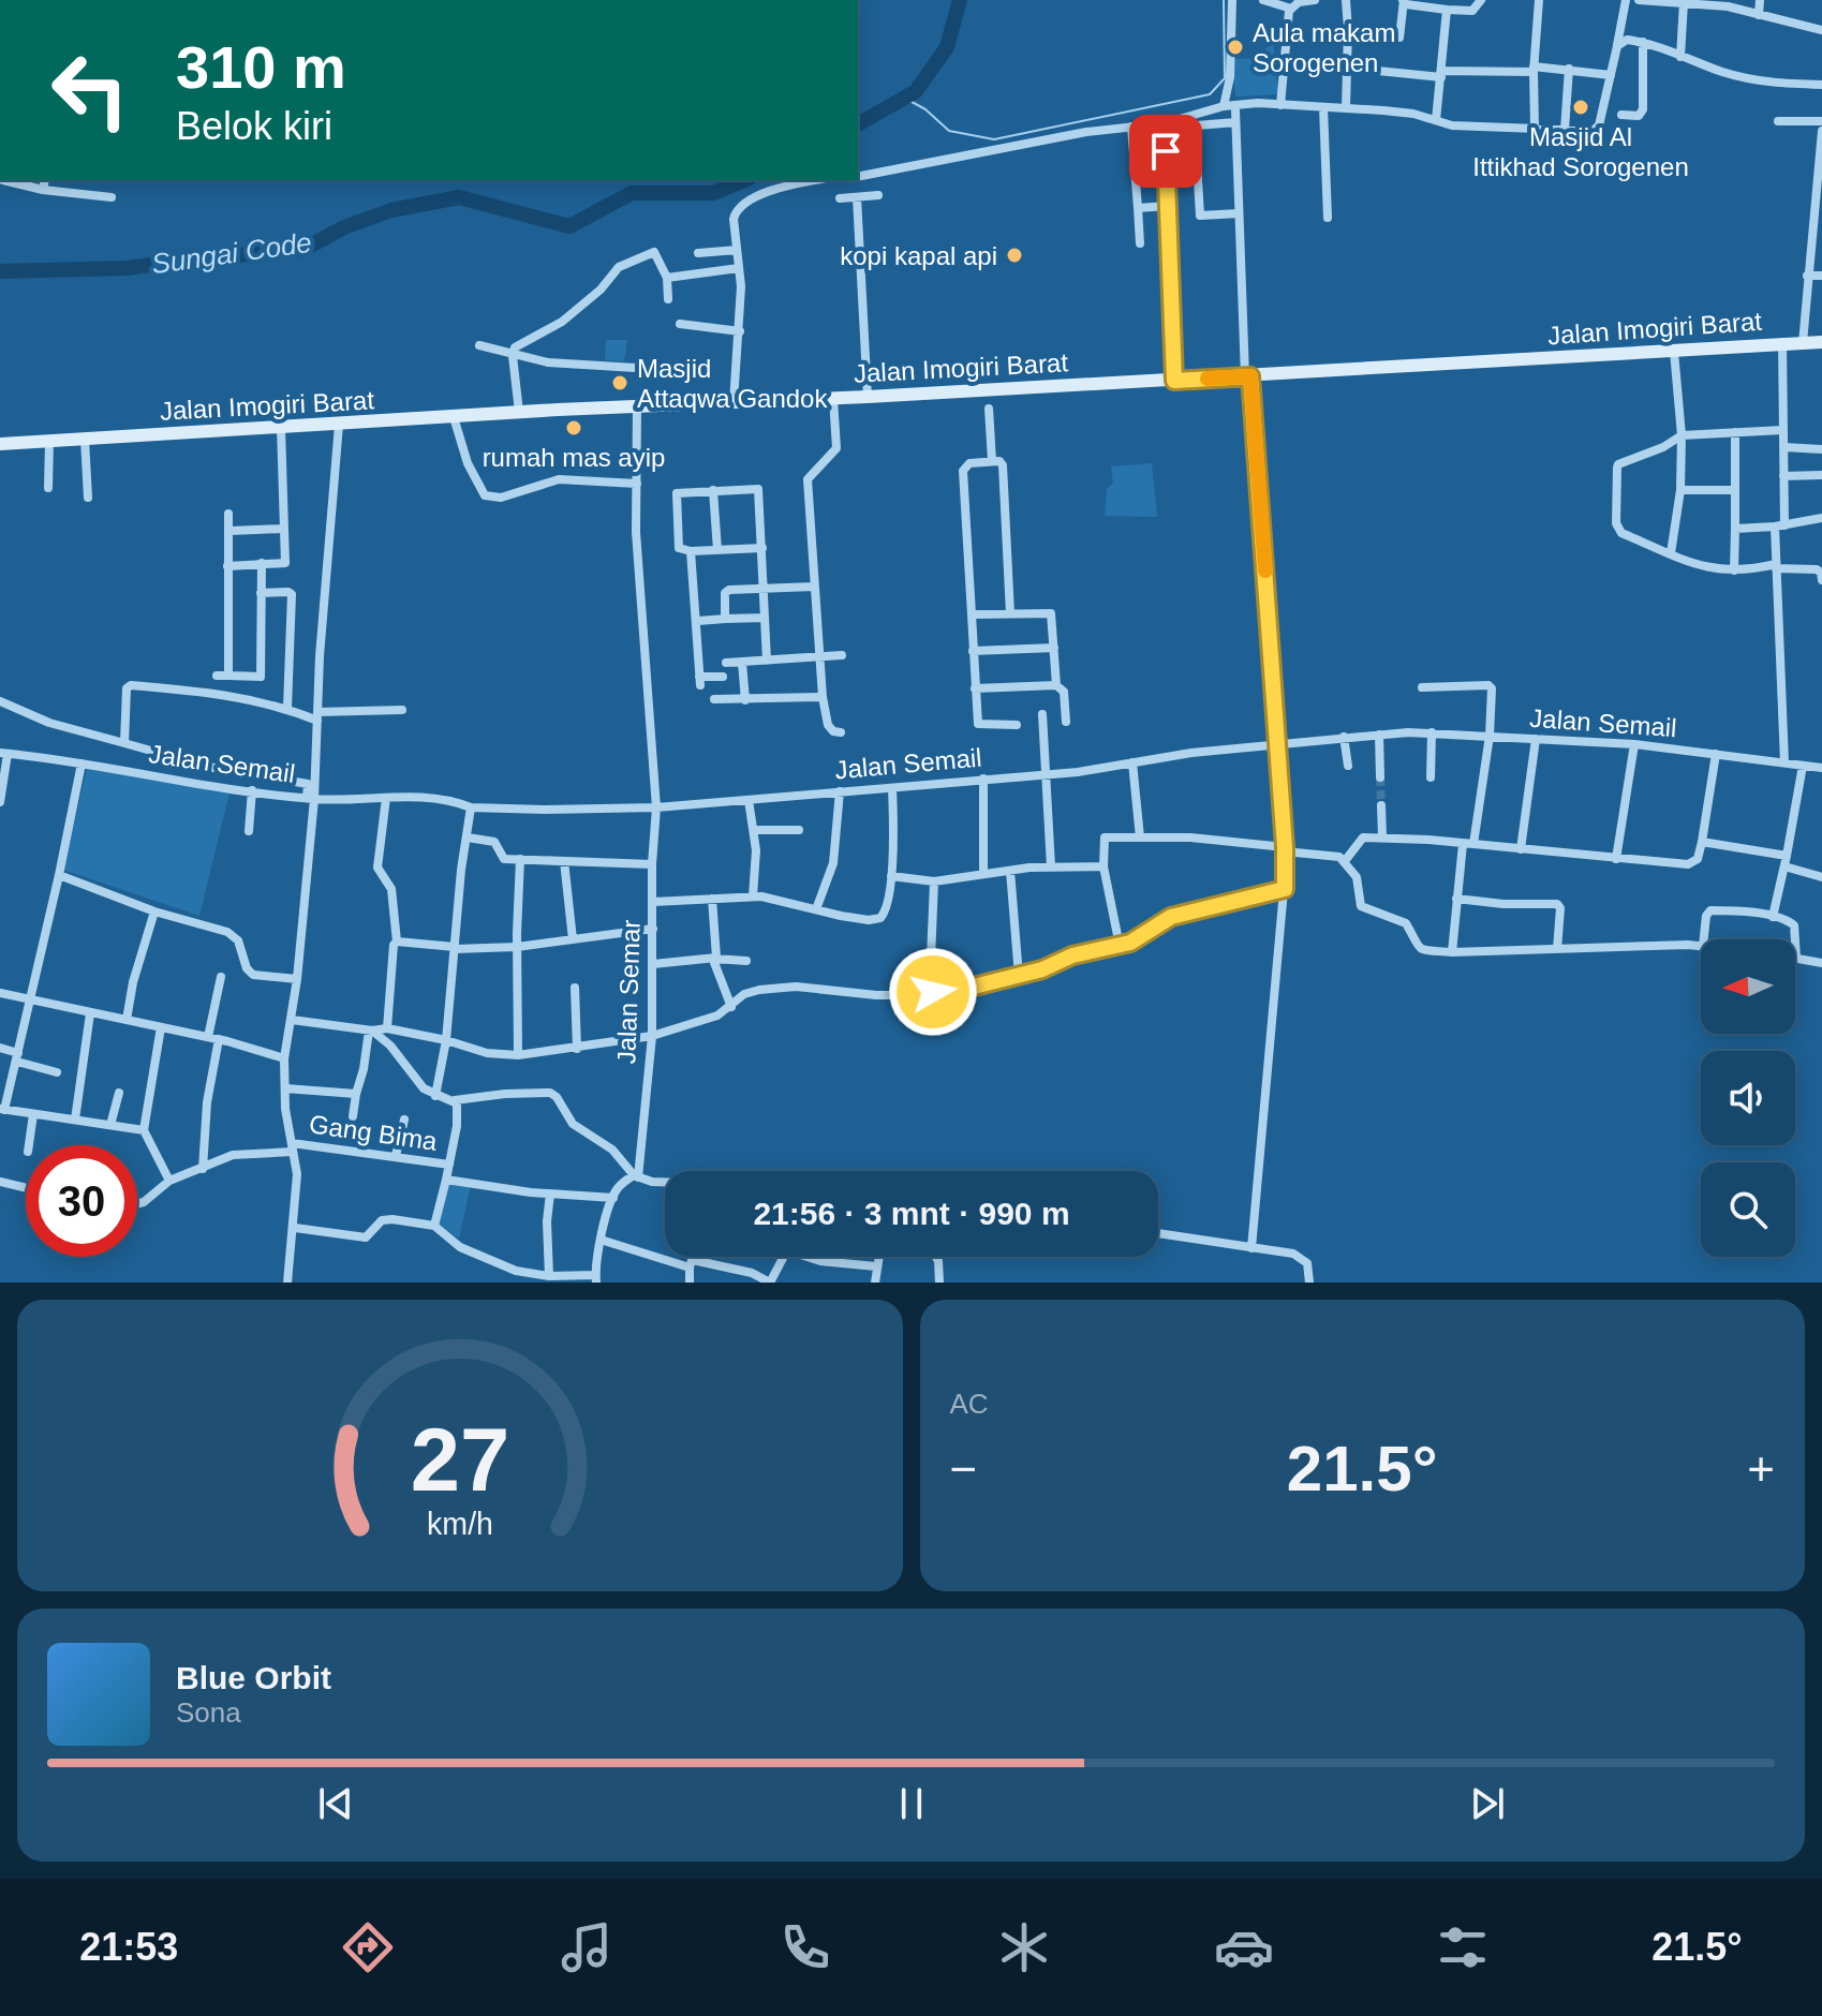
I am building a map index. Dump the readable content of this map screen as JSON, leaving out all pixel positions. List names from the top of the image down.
{
  "streets": {
    "main road": ["Jalan Imogiri Barat"],
    "street": ["Jalan Semail", "Jalan Semar", "Gang Bima"]
  },
  "crossings": [
    ["Jalan Imogiri Barat", "Jalan Semar"],
    ["Jalan Semail", "Jalan Semar"]
  ],
  "water": ["Sungai Code"],
  "places": [
    "Aula makam Sorogenen",
    "Masjid Al Ittikhad Sorogenen",
    "kopi kapal api",
    "Masjid Attaqwa Gandok",
    "rumah mas ayip"
  ],
  "north": "left",
  "page": {
    "turn": ["310 m", "Belok kiri"],
    "limit": "30",
    "trip": "21:56 · 3 mnt · 990 m",
    "tile": "AC",
    "heat": ["−", "21.5°", "+"],
    "song": ["Blue Orbit", "Sona"],
    "tabs": ["21:53", "21.5°"],
    "gauge": ["27", "km/h"]
  }
}
